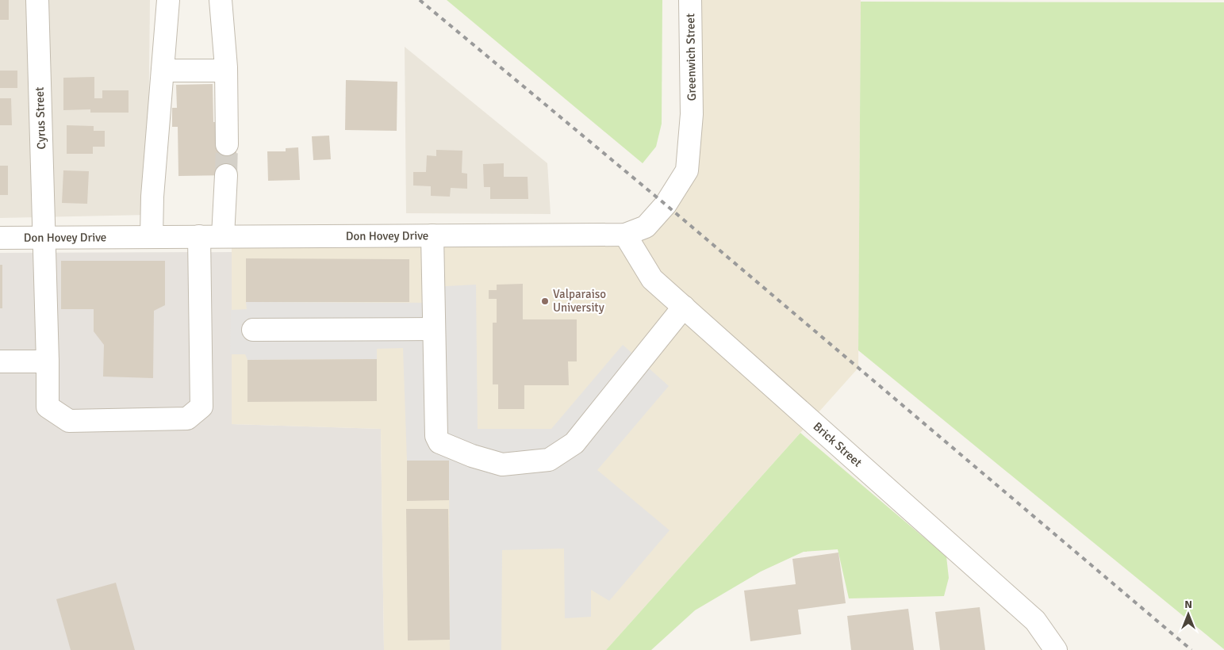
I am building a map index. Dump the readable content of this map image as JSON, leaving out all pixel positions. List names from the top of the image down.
{
  "streets": {
    "street": [
      "Greenwich Street",
      "Cyrus Street",
      "Don Hovey Drive",
      "Brick Street"
    ]
  },
  "crossings": [
    ["Greenwich Street", "Don Hovey Drive"],
    ["Cyrus Street", "Don Hovey Drive"],
    ["Don Hovey Drive", "Brick Street"]
  ],
  "places": ["Valparaiso University"],
  "north": "top"
}
